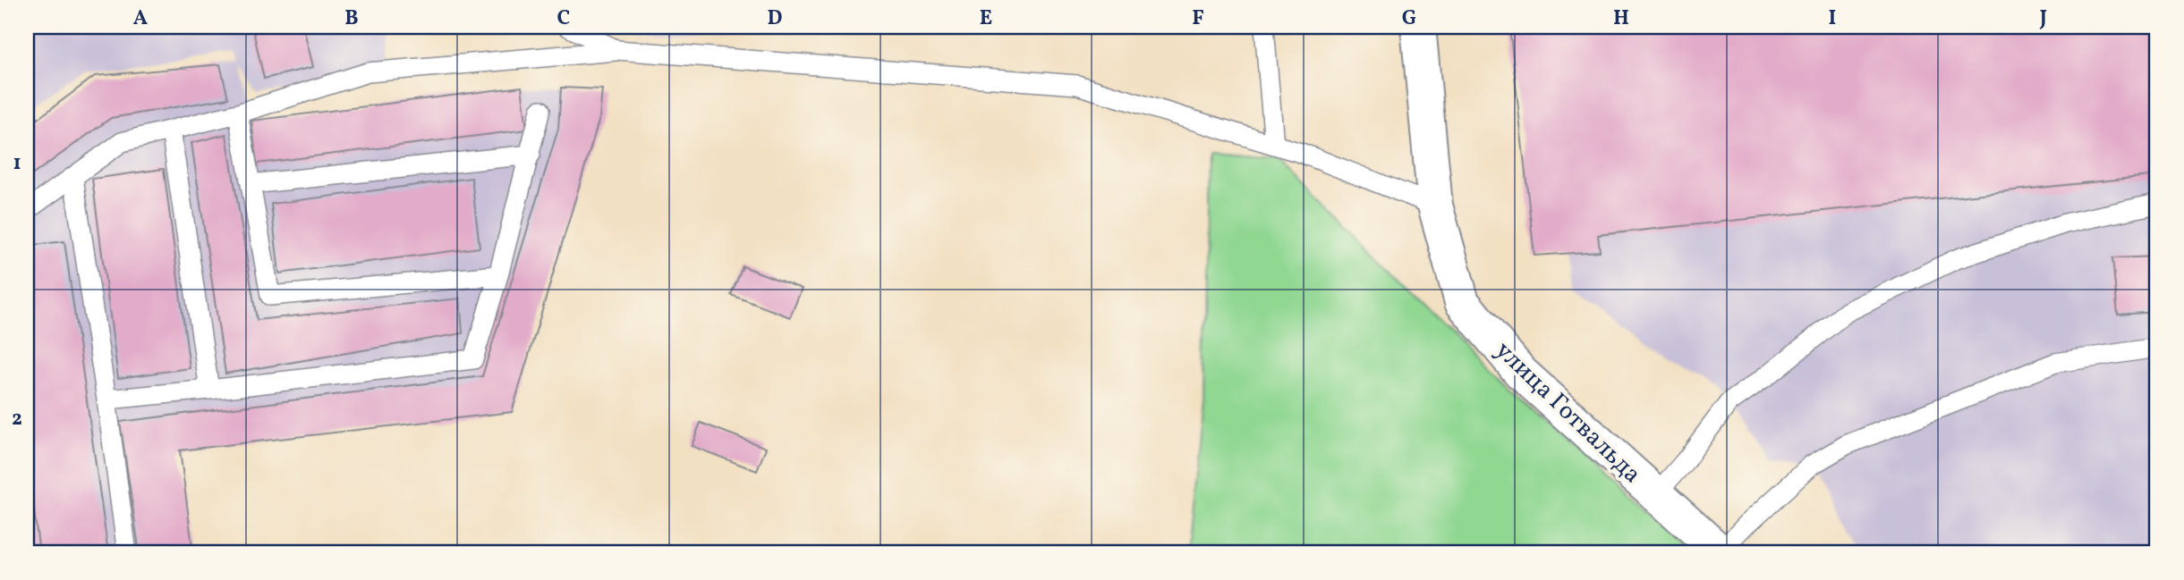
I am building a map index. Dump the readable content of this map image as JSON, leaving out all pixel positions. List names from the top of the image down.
{
  "streets": {
    "main road": ["улица Готвальда"]
  },
  "grid": {
    "columns": [
      "A",
      "B",
      "C",
      "D",
      "E",
      "F",
      "G",
      "H",
      "I",
      "J"
    ],
    "rows": ["1", "2"]
  }
}
